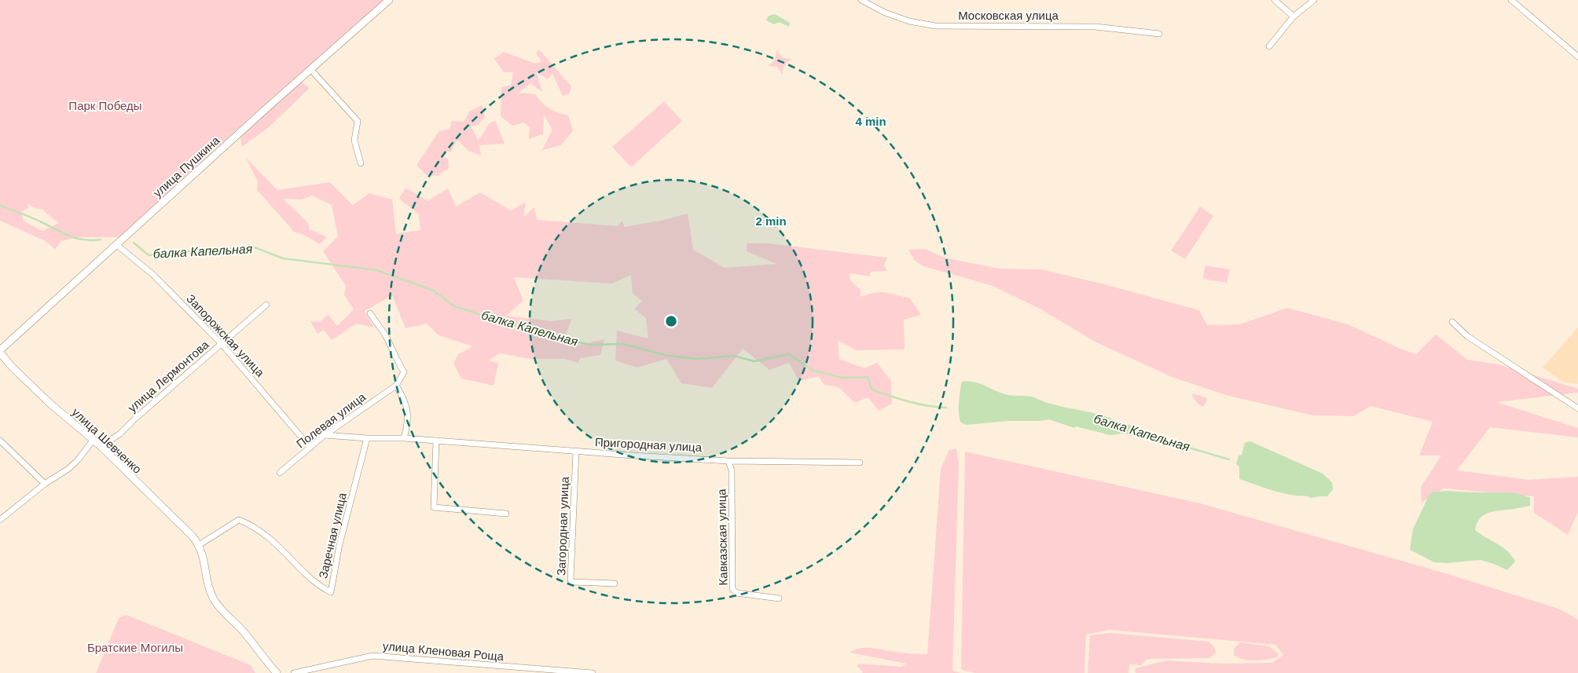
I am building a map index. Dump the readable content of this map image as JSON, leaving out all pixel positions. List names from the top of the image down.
{
  "streets": {
    "street": [
      "Московская улица",
      "улица Пушкина",
      "Запорожская улица",
      "улица Лермонтова",
      "Полевая улица",
      "улица Шевченко",
      "Пригородная улица",
      "Загородная улица",
      "Заречная улица",
      "Кавказская улица",
      "улица Кленовая Роща"
    ]
  },
  "crossings": [
    ["улица Пушкина", "Запорожская улица"],
    ["улица Пушкина", "улица Шевченко"],
    ["Запорожская улица", "улица Лермонтова"],
    ["Запорожская улица", "Полевая улица"],
    ["улица Лермонтова", "улица Шевченко"],
    ["Полевая улица", "Пригородная улица"],
    ["улица Шевченко", "Заречная улица"],
    ["Пригородная улица", "Загородная улица"],
    ["Пригородная улица", "Заречная улица"],
    ["Пригородная улица", "Кавказская улица"]
  ],
  "water": ["балка Капельная"],
  "parks": ["Парк Победы", "Братские Могилы"],
  "rings": ["4 min", "2 min"]
}
